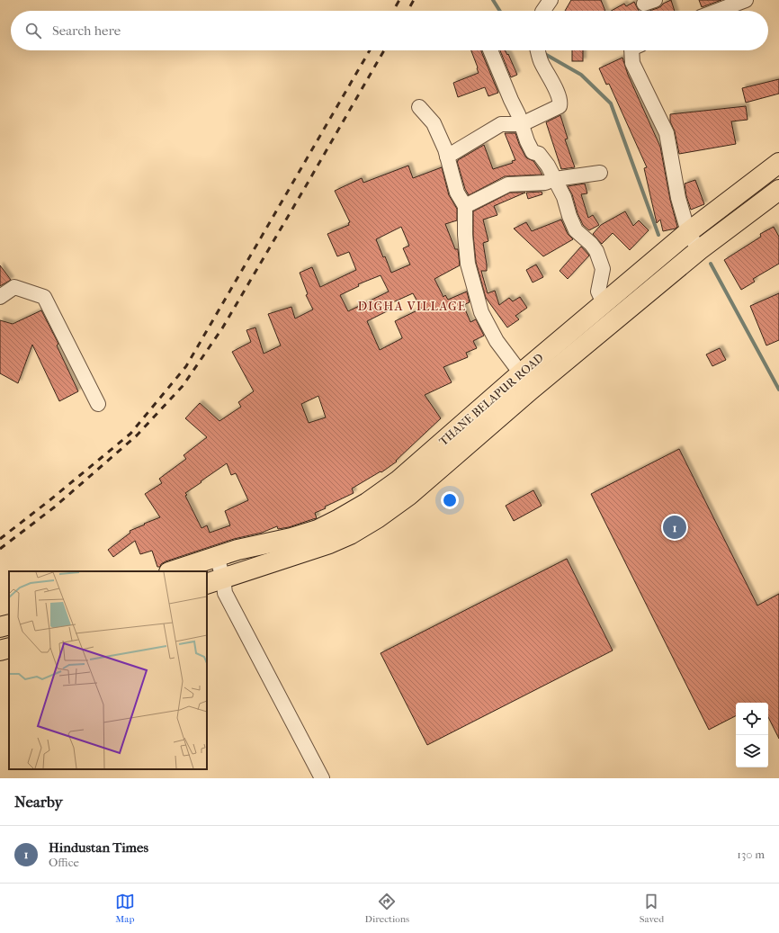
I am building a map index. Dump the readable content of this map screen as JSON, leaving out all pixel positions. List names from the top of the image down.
{
  "streets": {
    "main road": ["THANE BELAPUR ROAD"]
  },
  "districts": ["DIGHA VILLAGE"],
  "page": {
    "search": "Search here",
    "pins": "1",
    "heading": "Nearby",
    "list": [
      {
        "mark": "1",
        "name": "Hindustan Times",
        "note": "Office",
        "value": "130 m"
      }
    ],
    "nav": ["Map", "Directions", "Saved"]
  }
}
